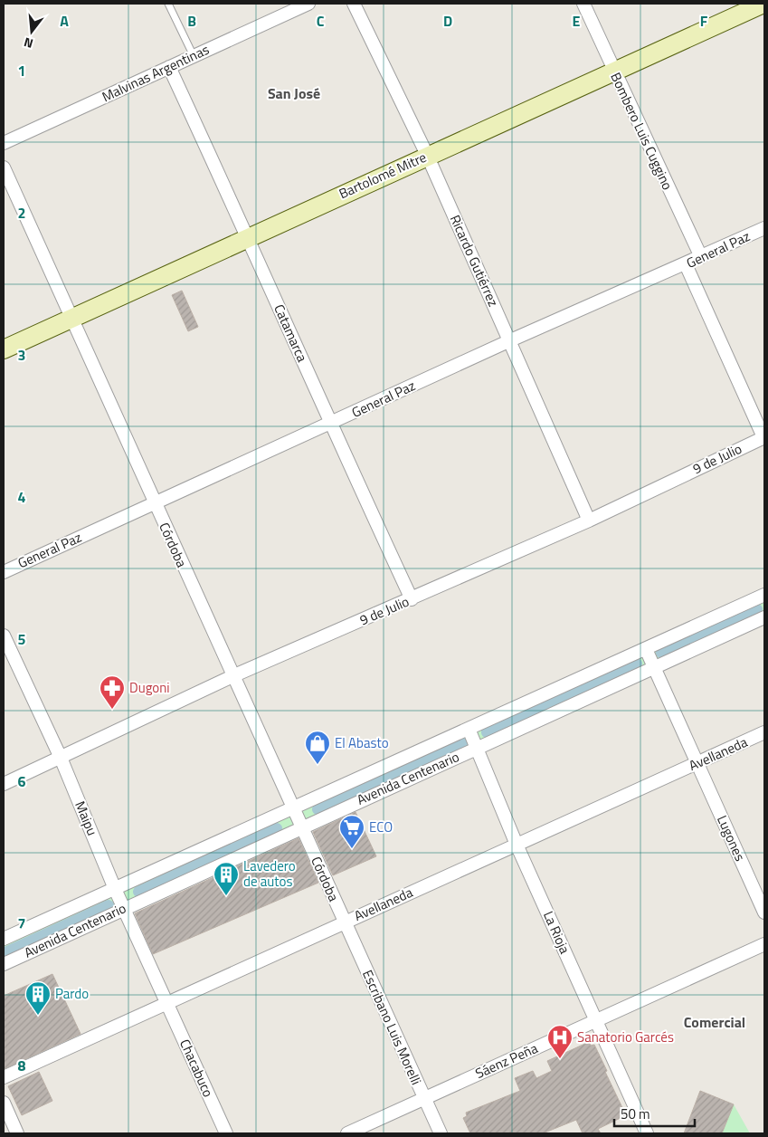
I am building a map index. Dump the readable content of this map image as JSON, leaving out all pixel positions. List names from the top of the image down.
{
  "streets": {
    "main road": ["Bartolomé Mitre"],
    "street": [
      "Malvinas Argentinas",
      "Bombero Luis Cuggino",
      "General Paz",
      "Ricardo Gutiérrez",
      "Catamarca",
      "9 de Julio",
      "Córdoba",
      "Avellaneda",
      "Avenida Centenario",
      "Maipu",
      "Lugones",
      "La Rioja",
      "Escribano Luis Morelli",
      "Sáenz Peña",
      "Chacabuco"
    ]
  },
  "crossings": [
    ["Malvinas Argentinas", "Catamarca"],
    ["Bombero Luis Cuggino", "Bartolomé Mitre"],
    ["Bombero Luis Cuggino", "General Paz"],
    ["Bartolomé Mitre", "Ricardo Gutiérrez"],
    ["Bartolomé Mitre", "Catamarca"],
    ["Bartolomé Mitre", "Córdoba"],
    ["General Paz", "Ricardo Gutiérrez"],
    ["General Paz", "Catamarca"],
    ["General Paz", "Córdoba"],
    ["Ricardo Gutiérrez", "9 de Julio"],
    ["Catamarca", "9 de Julio"],
    ["9 de Julio", "Córdoba"],
    ["9 de Julio", "Maipu"],
    ["Córdoba", "Avellaneda"],
    ["Córdoba", "Avenida Centenario"],
    ["Córdoba", "Escribano Luis Morelli"],
    ["Avellaneda", "Maipu"],
    ["Avellaneda", "Lugones"],
    ["Avellaneda", "La Rioja"],
    ["Avellaneda", "Escribano Luis Morelli"],
    ["Avellaneda", "Chacabuco"],
    ["Avenida Centenario", "Maipu"],
    ["Avenida Centenario", "La Rioja"],
    ["Maipu", "Chacabuco"],
    ["La Rioja", "Sáenz Peña"],
    ["Escribano Luis Morelli", "Sáenz Peña"]
  ],
  "districts": ["San José", "Comercial"],
  "places": {
    "pharmacy": ["Dugoni"],
    "shop": ["El Abasto"],
    "supermarket": ["ECO"],
    "building": ["Lavedero de autos", "Pardo"],
    "hospital": ["Sanatorio Garcés"]
  },
  "scale_bar": "50 m",
  "north": "bottom",
  "grid": {
    "columns": [
      "A",
      "B",
      "C",
      "D",
      "E",
      "F"
    ],
    "rows": [
      "1",
      "2",
      "3",
      "4",
      "5",
      "6",
      "7",
      "8"
    ]
  }
}
